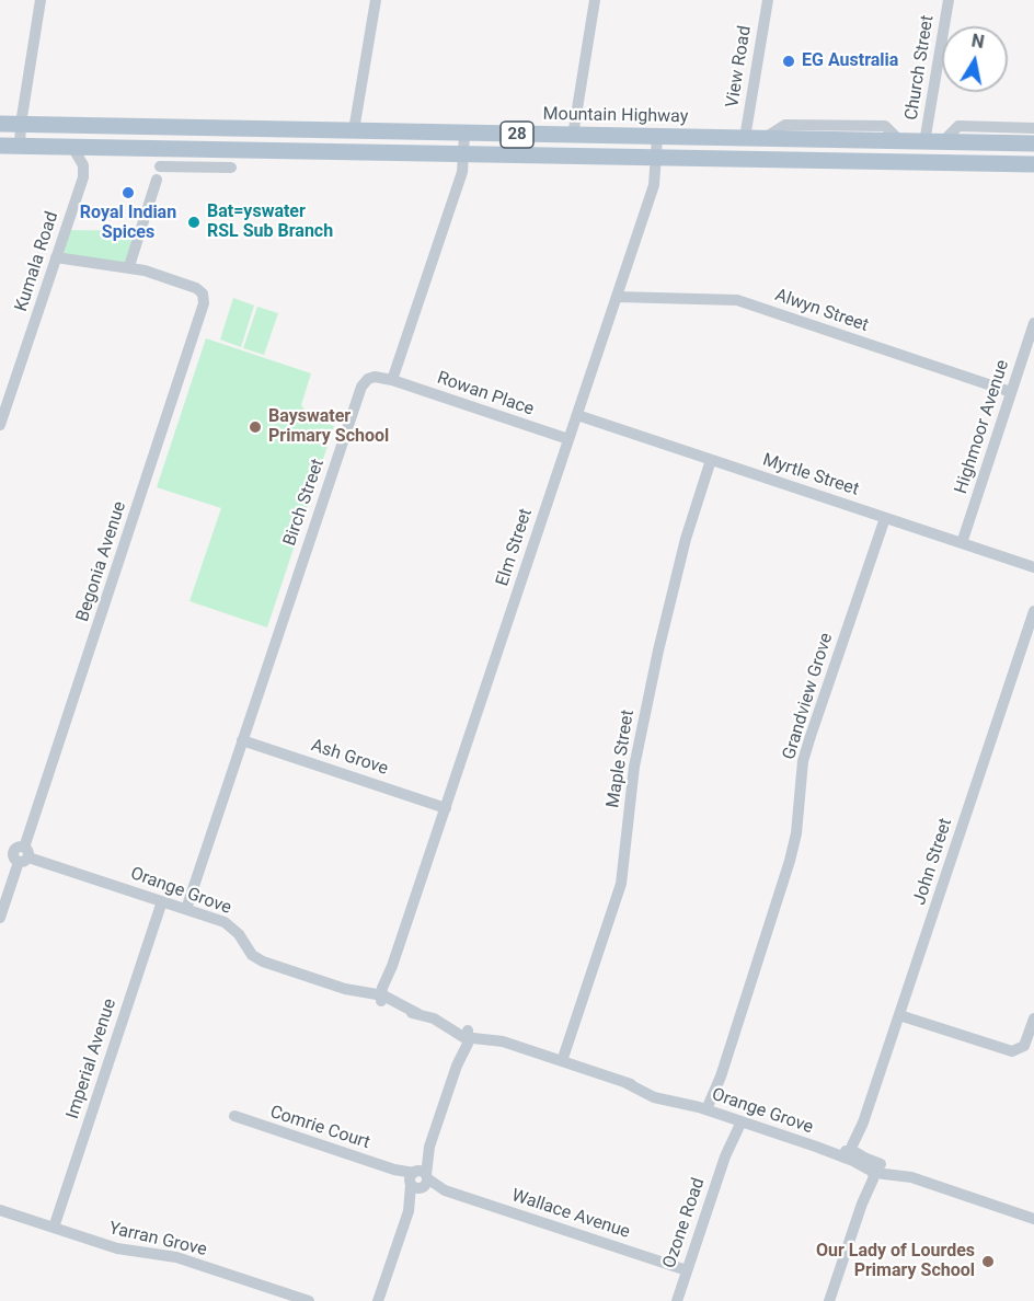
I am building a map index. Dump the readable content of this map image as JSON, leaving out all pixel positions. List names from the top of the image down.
{
  "streets": {
    "main road": ["Mountain Highway", "28"],
    "street": [
      "View Road",
      "Church Street",
      "Kumala Road",
      "Alwyn Street",
      "Rowan Place",
      "Highmoor Avenue",
      "Myrtle Street",
      "Birch Street",
      "Elm Street",
      "Begonia Avenue",
      "Grandview Grove",
      "Ash Grove",
      "Maple Street",
      "John Street",
      "Orange Grove",
      "Imperial Avenue",
      "Comrie Court",
      "Wallace Avenue",
      "Ozone Road",
      "Yarran Grove"
    ]
  },
  "crossings": [
    ["View Road", "Mountain Highway"],
    ["Church Street", "Mountain Highway"],
    ["Mountain Highway", "Elm Street"],
    ["28", "Kumala Road"],
    ["28", "Elm Street"],
    ["Alwyn Street", "Highmoor Avenue"],
    ["Alwyn Street", "Elm Street"],
    ["Rowan Place", "Birch Street"],
    ["Rowan Place", "Elm Street"],
    ["Highmoor Avenue", "Myrtle Street"],
    ["Myrtle Street", "Elm Street"],
    ["Myrtle Street", "Grandview Grove"],
    ["Myrtle Street", "Maple Street"],
    ["Birch Street", "Ash Grove"],
    ["Birch Street", "Orange Grove"],
    ["Elm Street", "Ash Grove"],
    ["Elm Street", "Orange Grove"],
    ["Begonia Avenue", "Orange Grove"],
    ["Grandview Grove", "Orange Grove"],
    ["Maple Street", "Orange Grove"],
    ["John Street", "Orange Grove"],
    ["Orange Grove", "Imperial Avenue"],
    ["Orange Grove", "Ozone Road"],
    ["Imperial Avenue", "Yarran Grove"],
    ["Comrie Court", "Wallace Avenue"],
    ["Wallace Avenue", "Ozone Road"]
  ],
  "places": [
    "EG Australia",
    "Royal Indian Spices",
    "Bat=yswater RSL Sub Branch",
    "Bayswater Primary School",
    "Our Lady of Lourdes Primary School"
  ],
  "north": "top"
}
